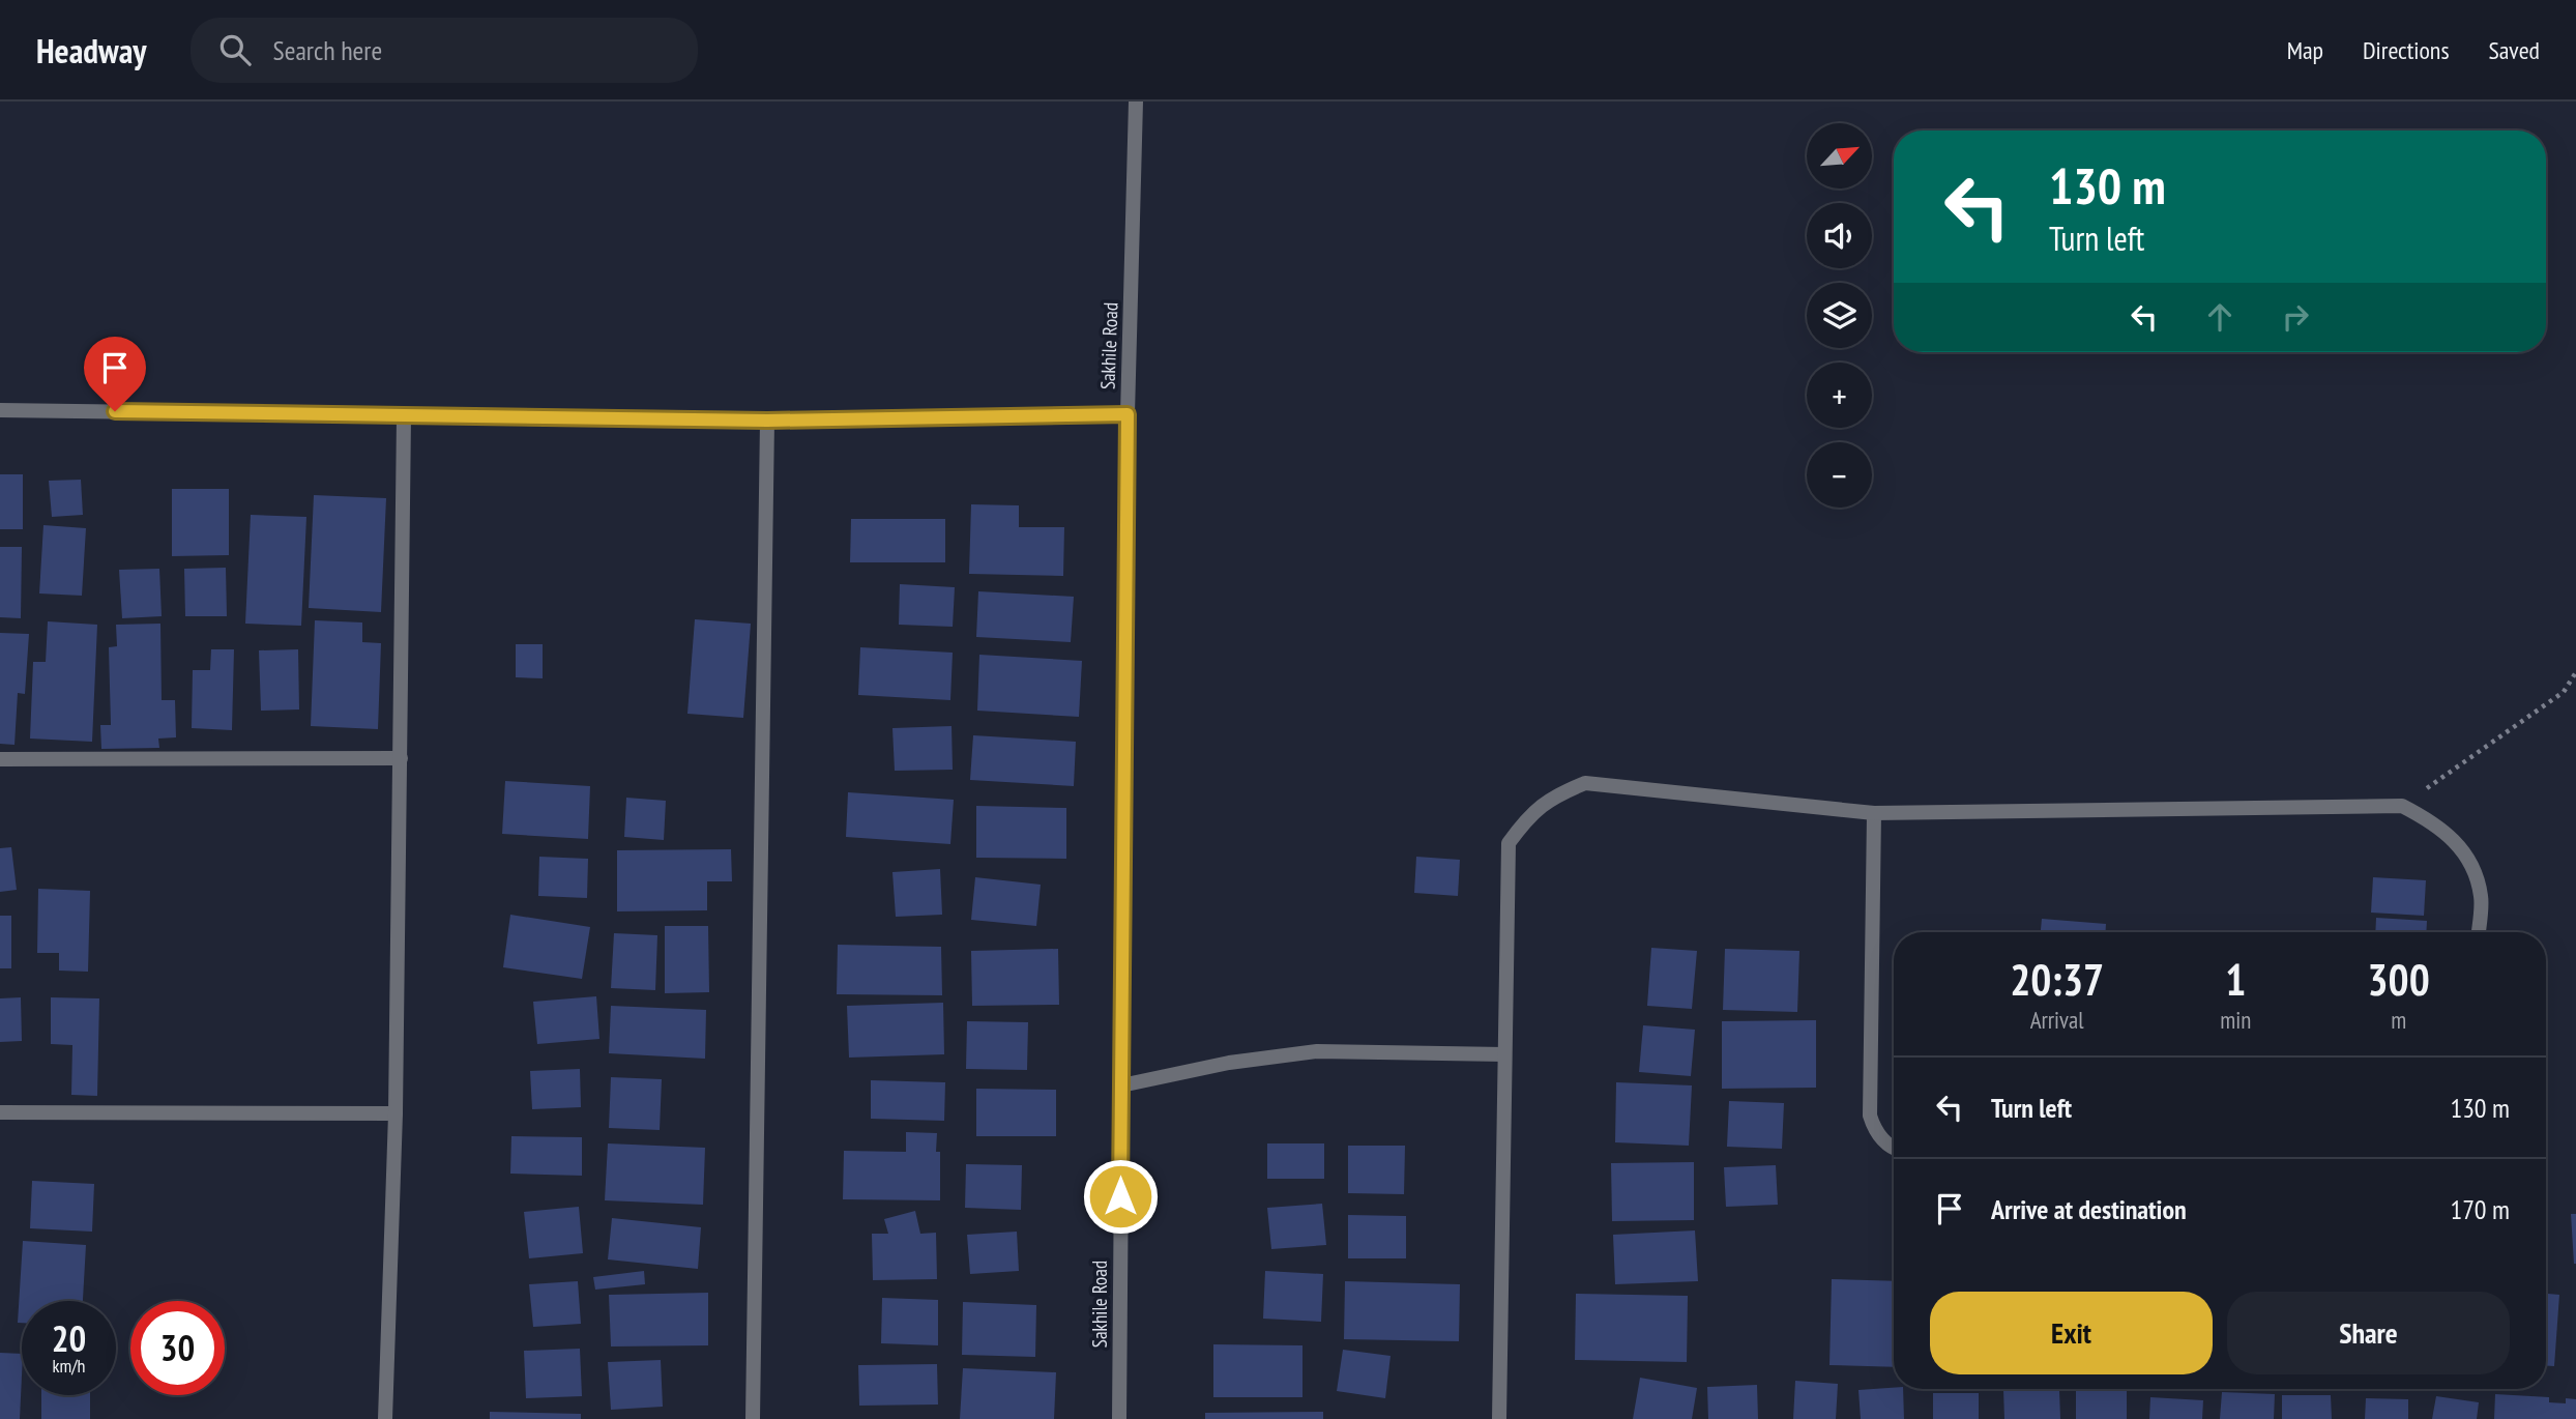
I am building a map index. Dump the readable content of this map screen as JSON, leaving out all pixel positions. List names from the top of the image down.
{
  "streets": {
    "street": ["Sakhile Road"]
  },
  "north": "top right",
  "page": {
    "header": "Headway",
    "search": "Search here",
    "nav": ["Map", "Directions", "Saved"],
    "map_buttons": ["+", "−"],
    "turn": ["130 m", "Turn left"],
    "eta": [
      "20:37",
      "Arrival",
      "1",
      "min",
      "300",
      "m"
    ],
    "list": [
      {
        "name": "Turn left",
        "value": "130 m"
      },
      {
        "name": "Arrive at destination",
        "value": "170 m"
      }
    ],
    "buttons": ["Exit", "Share"],
    "speed": "20 km/h",
    "limit": "30"
  }
}
